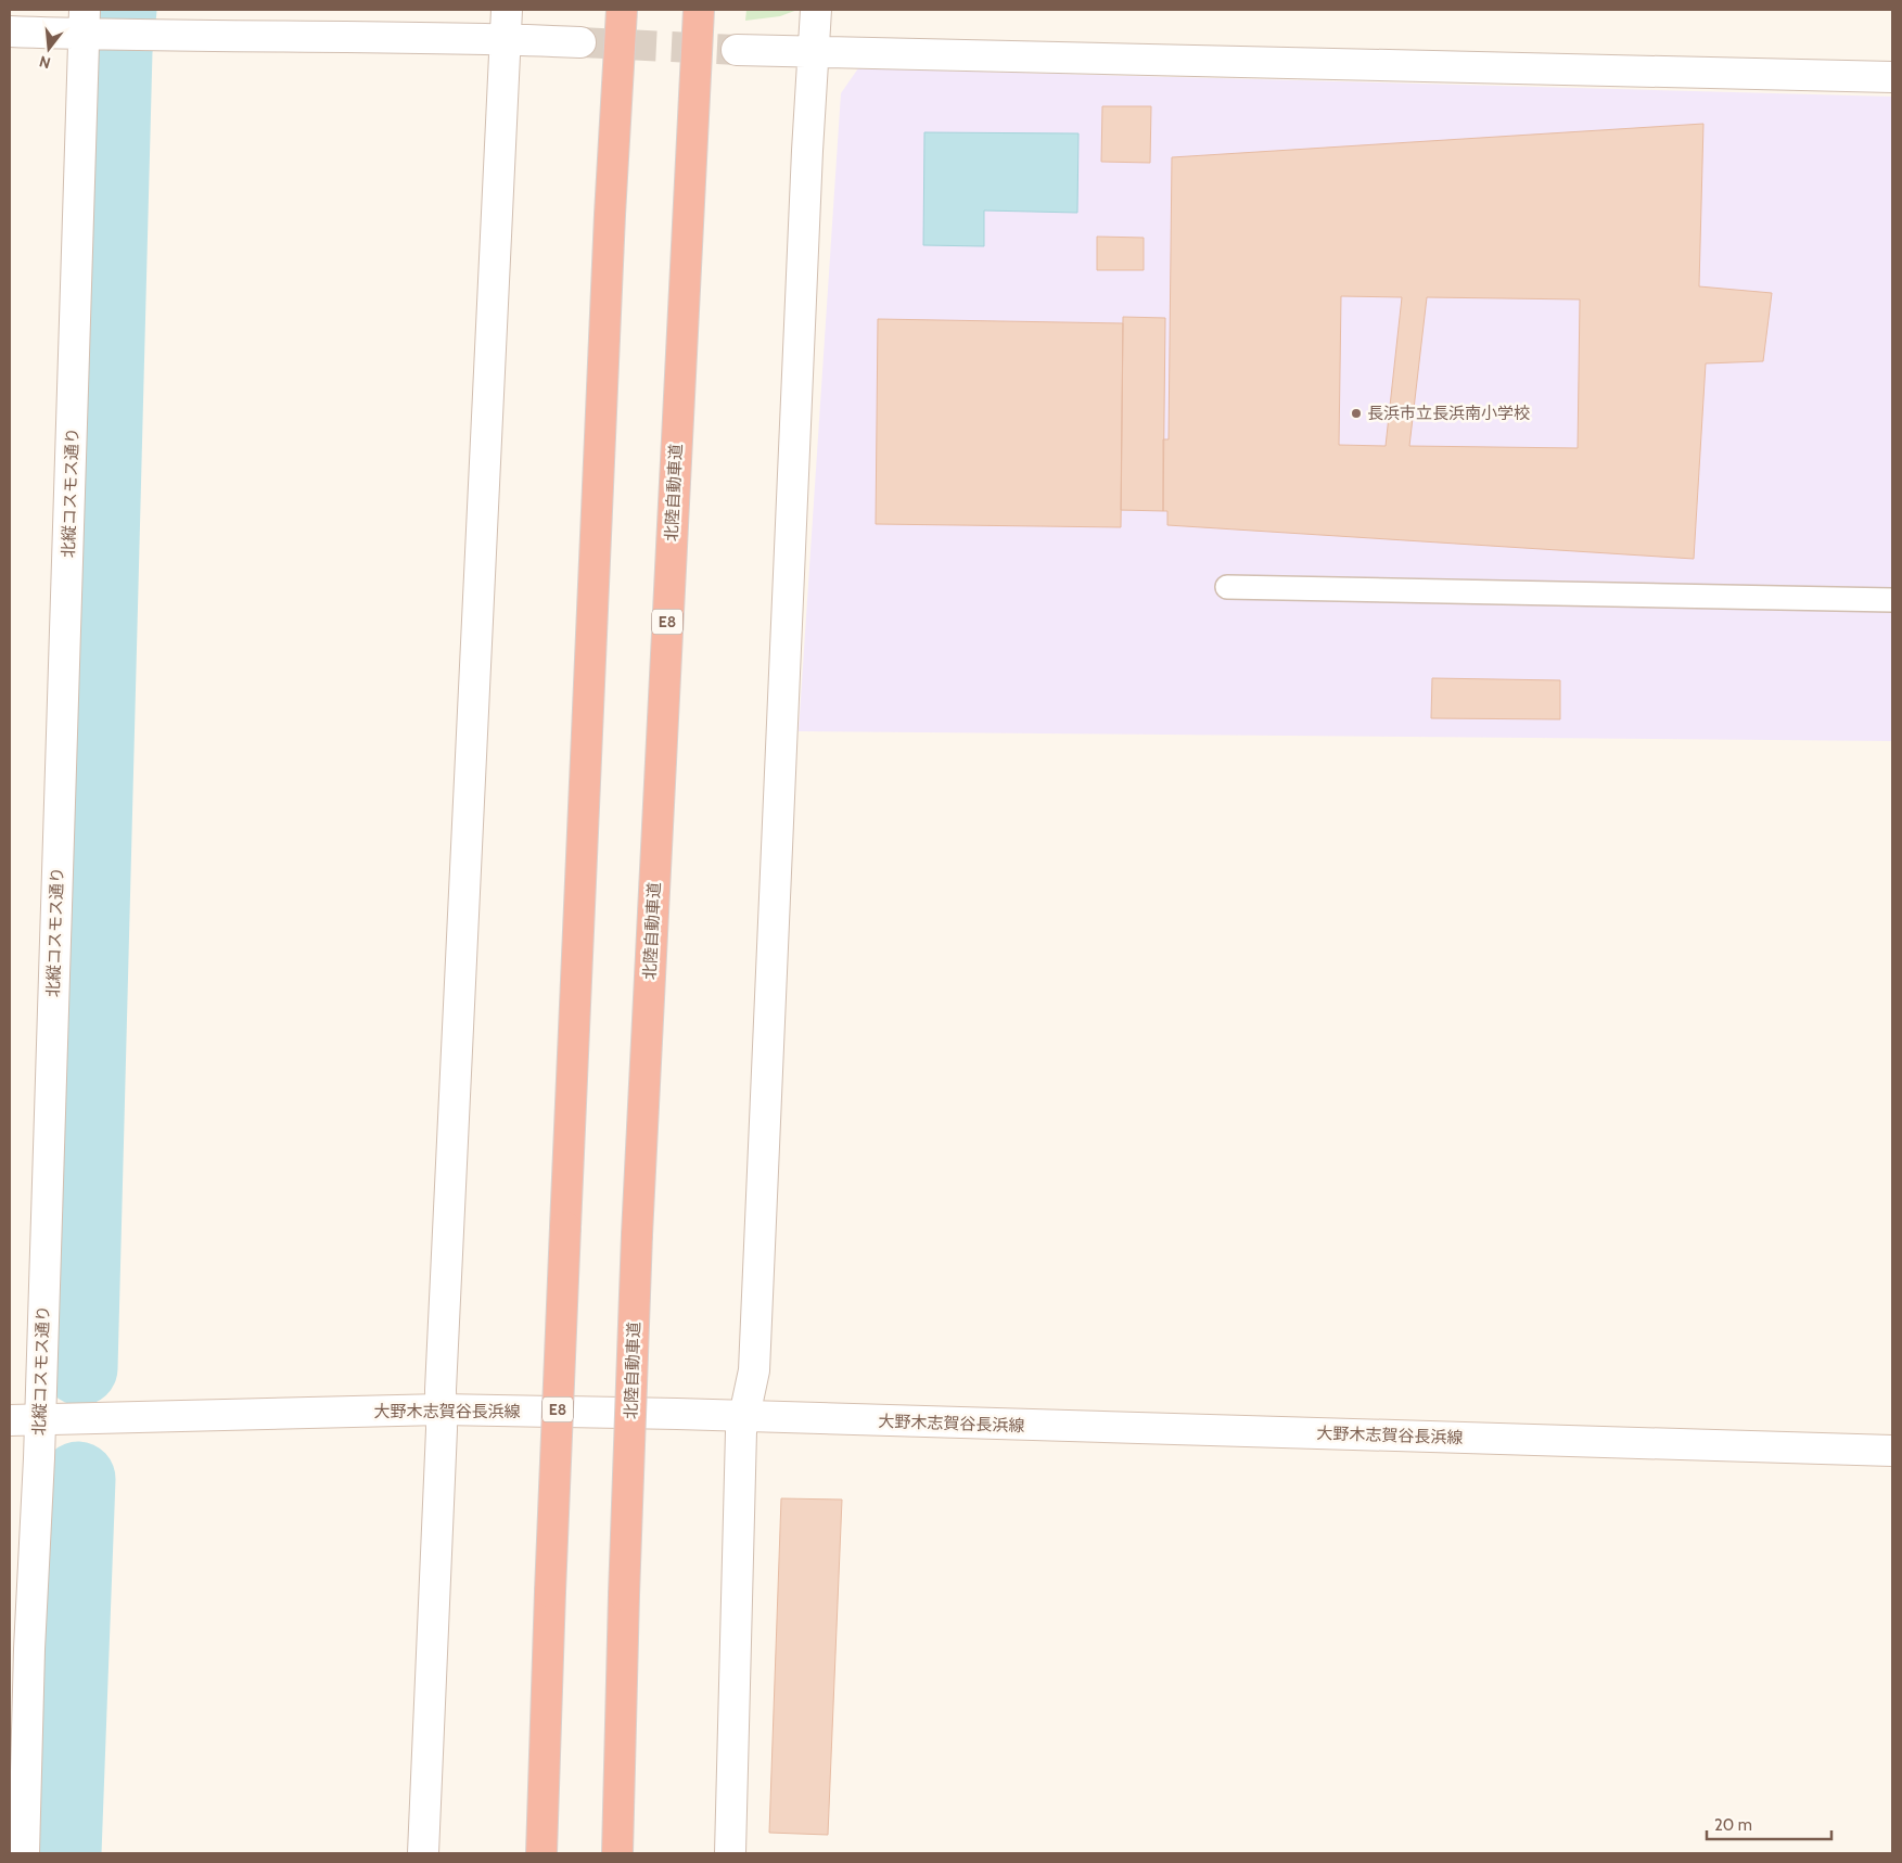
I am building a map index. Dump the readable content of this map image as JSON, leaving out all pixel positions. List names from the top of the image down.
{
  "streets": {
    "highway": ["北陸自動車道", "E8"],
    "street": ["北縦コスモス通り", "大野木志賀谷長浜線"]
  },
  "crossings": [
    ["北縦コスモス通り", "大野木志賀谷長浜線"]
  ],
  "places": ["長浜市立長浜南小学校"],
  "scale_bar": "20 m",
  "north": "bottom"
}
